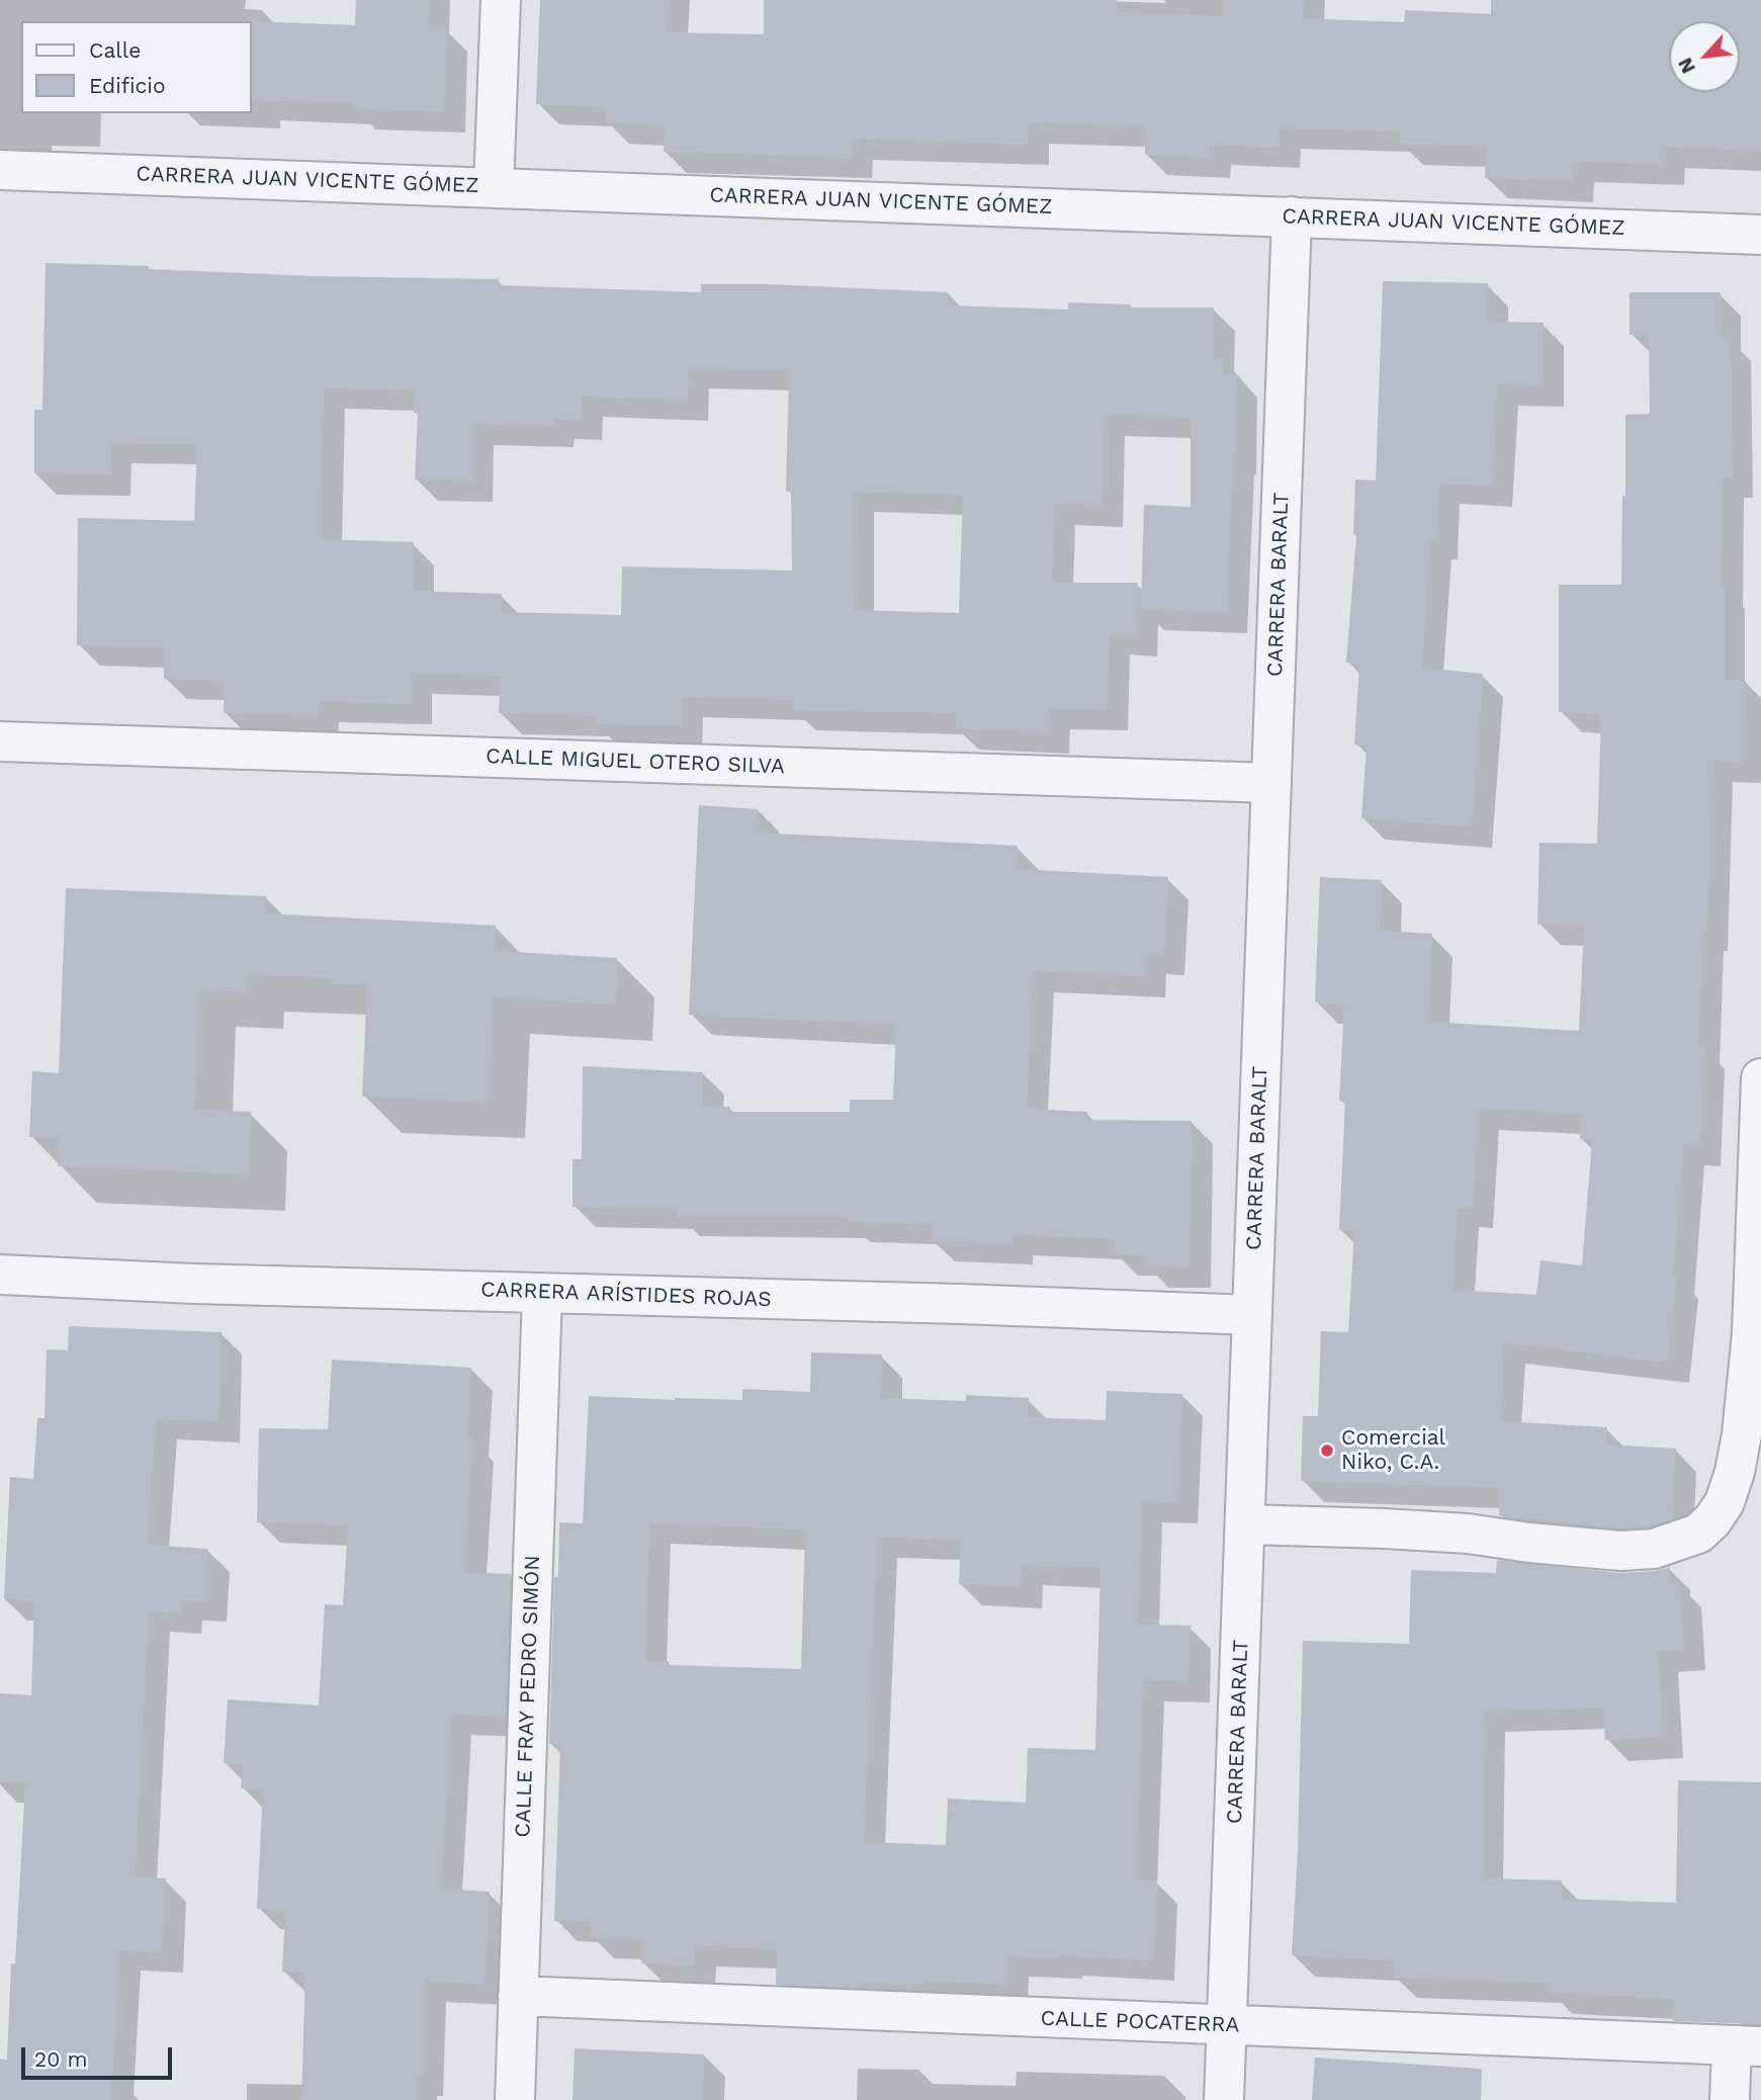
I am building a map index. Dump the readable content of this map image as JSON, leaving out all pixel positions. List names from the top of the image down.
{
  "streets": {
    "street": [
      "CARRERA JUAN VICENTE GÓMEZ",
      "CARRERA BARALT",
      "CALLE MIGUEL OTERO SILVA",
      "CARRERA ARÍSTIDES ROJAS",
      "CALLE FRAY PEDRO SIMÓN",
      "CALLE POCATERRA"
    ]
  },
  "crossings": [
    ["CARRERA JUAN VICENTE GÓMEZ", "CARRERA BARALT"],
    ["CARRERA BARALT", "CALLE MIGUEL OTERO SILVA"],
    ["CARRERA BARALT", "CARRERA ARÍSTIDES ROJAS"],
    ["CARRERA BARALT", "CALLE POCATERRA"],
    ["CARRERA ARÍSTIDES ROJAS", "CALLE FRAY PEDRO SIMÓN"],
    ["CALLE FRAY PEDRO SIMÓN", "CALLE POCATERRA"]
  ],
  "places": ["Comercial Niko, C.A."],
  "legend": ["Calle", "Edificio"],
  "scale_bar": "20 m",
  "north": "bottom left"
}
